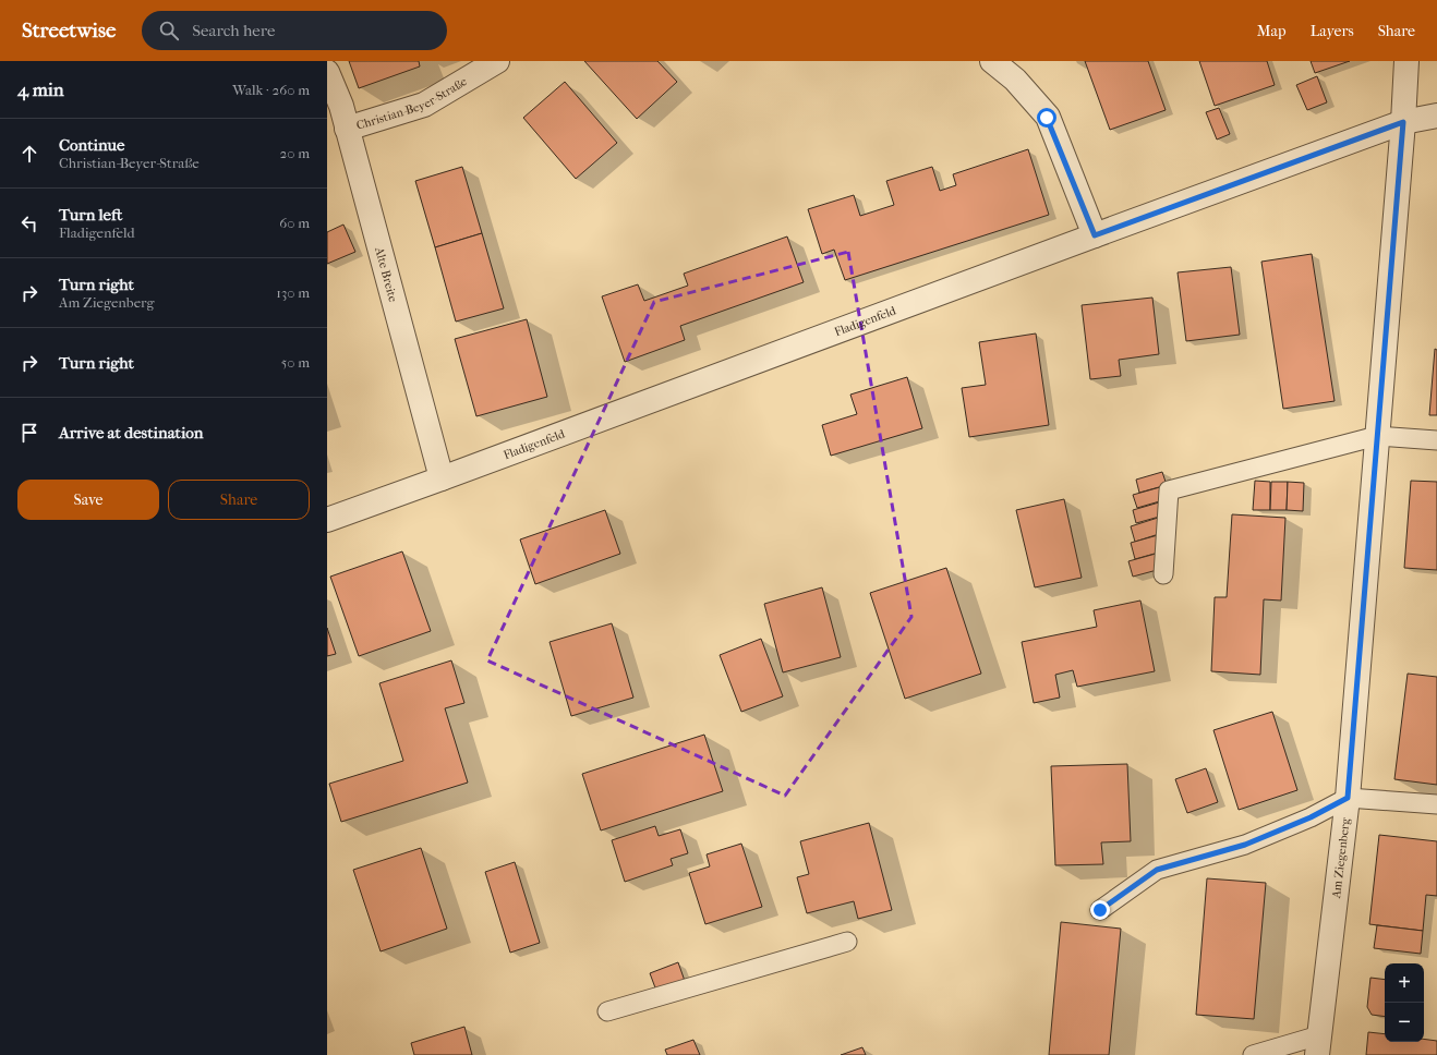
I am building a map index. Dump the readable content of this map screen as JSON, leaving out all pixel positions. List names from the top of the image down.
{
  "streets": {
    "street": [
      "Christian-Beyer-Straße",
      "Alte Breite",
      "Fladigenfeld",
      "Am Ziegenberg"
    ]
  },
  "crossings": [
    ["Christian-Beyer-Straße", "Alte Breite"],
    ["Alte Breite", "Fladigenfeld"],
    ["Fladigenfeld", "Am Ziegenberg"]
  ],
  "page": {
    "header": "Streetwise",
    "search": "Search here",
    "nav": ["Map", "Layers", "Share"],
    "heading": ["4 min", "Walk · 260 m"],
    "list": [
      ["Continue", "Christian-Beyer-Straße", "20 m"],
      ["Turn left", "Fladigenfeld", "60 m"],
      ["Turn right", "Am Ziegenberg", "130 m"],
      ["Turn right", "50 m"],
      "Arrive at destination"
    ],
    "buttons": ["Save", "Share"],
    "map_buttons": ["+", "−"]
  }
}
